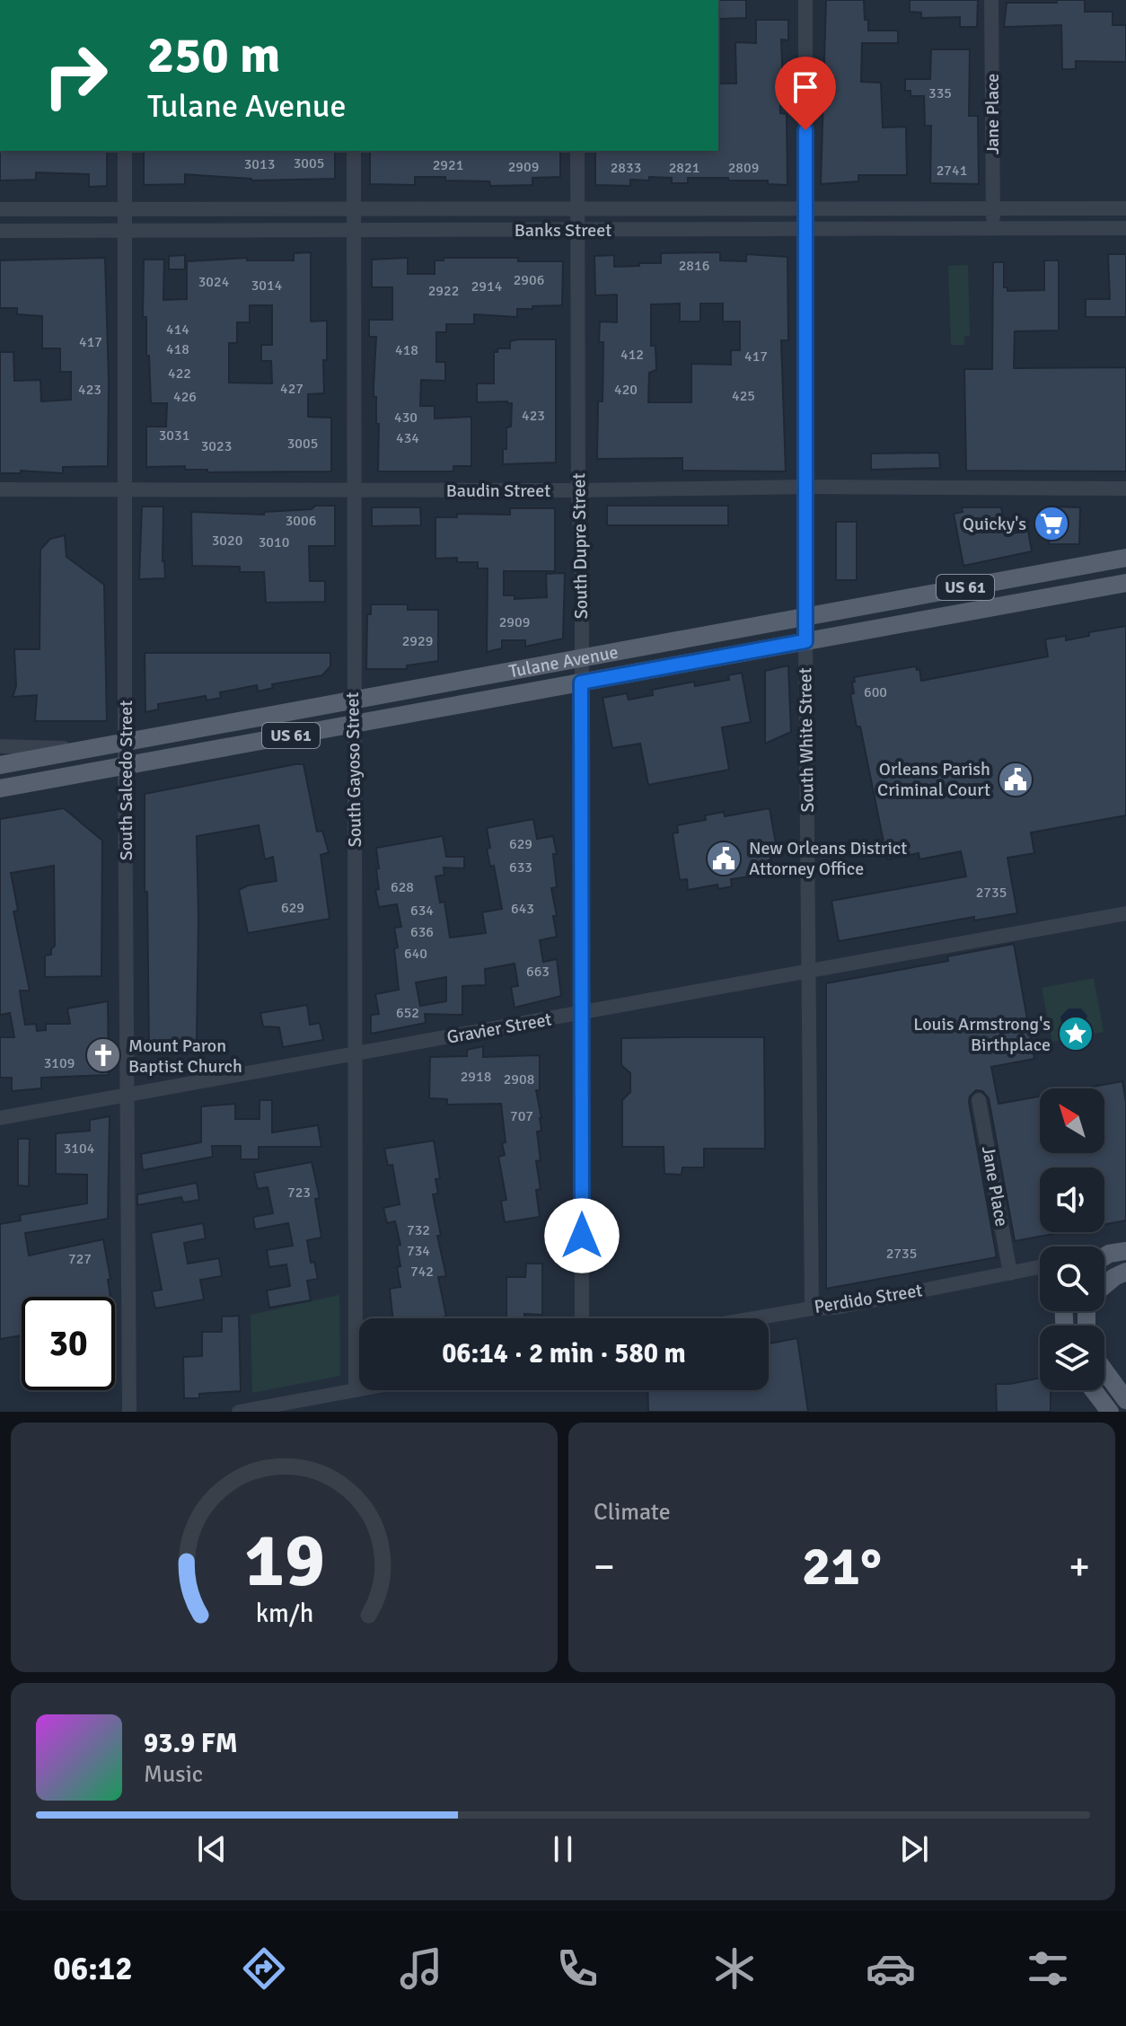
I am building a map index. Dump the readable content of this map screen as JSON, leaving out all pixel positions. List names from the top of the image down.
{
  "streets": {
    "main road": ["US 61", "Tulane Avenue"],
    "street": [
      "Jane Place",
      "Banks Street",
      "Baudin Street",
      "South Dupre Street",
      "South White Street",
      "South Gayoso Street",
      "South Salcedo Street",
      "Gravier Street",
      "Perdido Street"
    ]
  },
  "crossings": [
    ["Jane Place", "Banks Street"],
    ["Jane Place", "Perdido Street"],
    ["Banks Street", "South Dupre Street"],
    ["Banks Street", "South White Street"],
    ["Banks Street", "South Gayoso Street"],
    ["Banks Street", "South Salcedo Street"],
    ["Baudin Street", "South Dupre Street"],
    ["Baudin Street", "South White Street"],
    ["Baudin Street", "South Gayoso Street"],
    ["Baudin Street", "South Salcedo Street"],
    ["South Dupre Street", "Tulane Avenue"],
    ["South Dupre Street", "Gravier Street"],
    ["Tulane Avenue", "South White Street"],
    ["Tulane Avenue", "South Gayoso Street"],
    ["Tulane Avenue", "South Salcedo Street"],
    ["South White Street", "Gravier Street"],
    ["South White Street", "Perdido Street"],
    ["South Gayoso Street", "Gravier Street"],
    ["South Salcedo Street", "Gravier Street"]
  ],
  "places": {
    "supermarket": ["Quicky's"],
    "public building": ["Orleans Parish Criminal Court", "New Orleans District Attorney Office"],
    "place": ["Louis Armstrong's Birthplace"],
    "church": ["Mount Paron Baptist Church"]
  },
  "house_numbers": [
    "335",
    "3005",
    "3013",
    "2921",
    "2909",
    "2833",
    "2821",
    "2809",
    "2741",
    "2816",
    "2906",
    "3024",
    "3014",
    "2914",
    "2922",
    "414",
    "417",
    "418",
    "418",
    "412",
    "417",
    "422",
    "427",
    "423",
    "420",
    "425",
    "426",
    "423",
    "430",
    "3031",
    "434",
    "3005",
    "3023",
    "3006",
    "3020",
    "3010",
    "2909",
    "2929",
    "600",
    "629",
    "633",
    "628",
    "2735",
    "629",
    "643",
    "634",
    "636",
    "640",
    "663",
    "652",
    "3109",
    "2918",
    "2908",
    "707",
    "3104",
    "723",
    "732",
    "734",
    "2735",
    "727",
    "742"
  ],
  "north": "top left",
  "page": {
    "turn": ["250 m", "Tulane Avenue"],
    "limit": "30",
    "trip": "06:14 · 2 min · 580 m",
    "tile": "Climate",
    "heat": ["−", "21°", "+"],
    "song": ["93.9 FM", "Music"],
    "tabs": "06:12",
    "gauge": ["19", "km/h"]
  }
}
